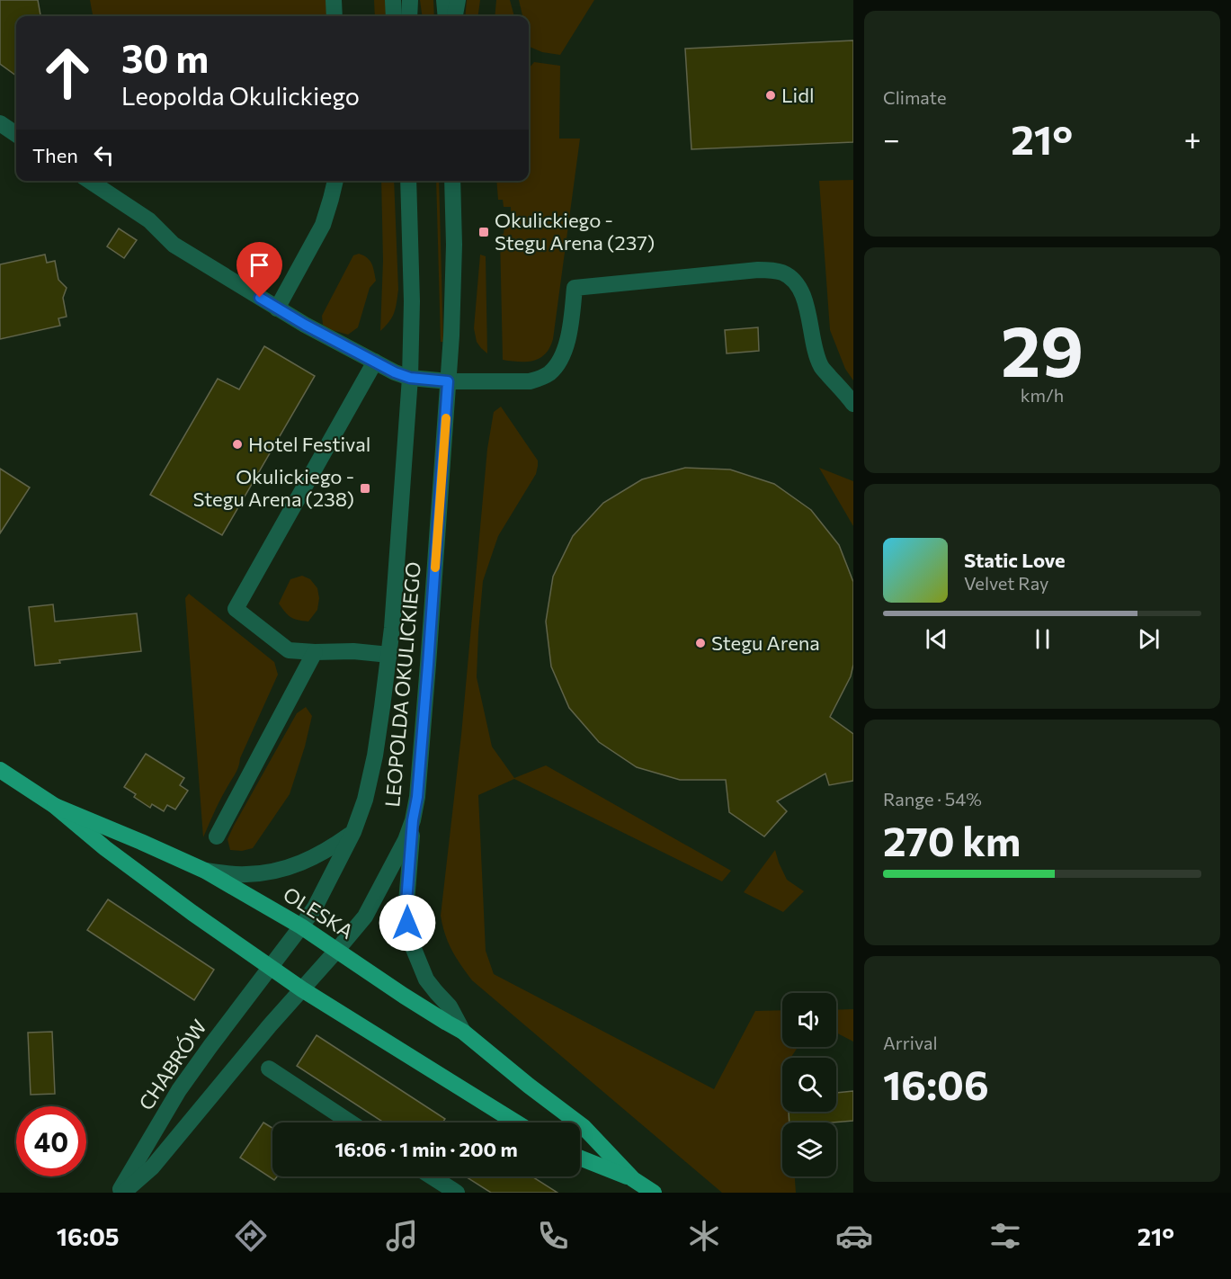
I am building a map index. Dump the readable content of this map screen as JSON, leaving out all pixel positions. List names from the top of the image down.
{
  "streets": {
    "main road": ["OLESKA"],
    "street": ["LEOPOLDA OKULICKIEGO", "CHABRÓW"]
  },
  "crossings": [
    ["LEOPOLDA OKULICKIEGO", "OLESKA"],
    ["LEOPOLDA OKULICKIEGO", "CHABRÓW"],
    ["OLESKA", "CHABRÓW"]
  ],
  "places": {
    "other": ["Lidl", "Hotel Festival", "Stegu Arena"],
    "transit": ["Okulickiego - Stegu Arena (237)", "Okulickiego - Stegu Arena (238)"]
  },
  "page": {
    "tile": [
      "Climate",
      ["29", "km/h"],
      ["Range · 54%", "270 km"],
      ["Arrival", "16:06"]
    ],
    "turn": ["30 m", "Leopolda Okulickiego"],
    "heat": ["−", "21°", "+"],
    "then": "Then",
    "song": ["Static Love", "Velvet Ray"],
    "limit": "40",
    "trip": "16:06 · 1 min · 200 m",
    "tabs": ["16:05", "21°"]
  }
}
